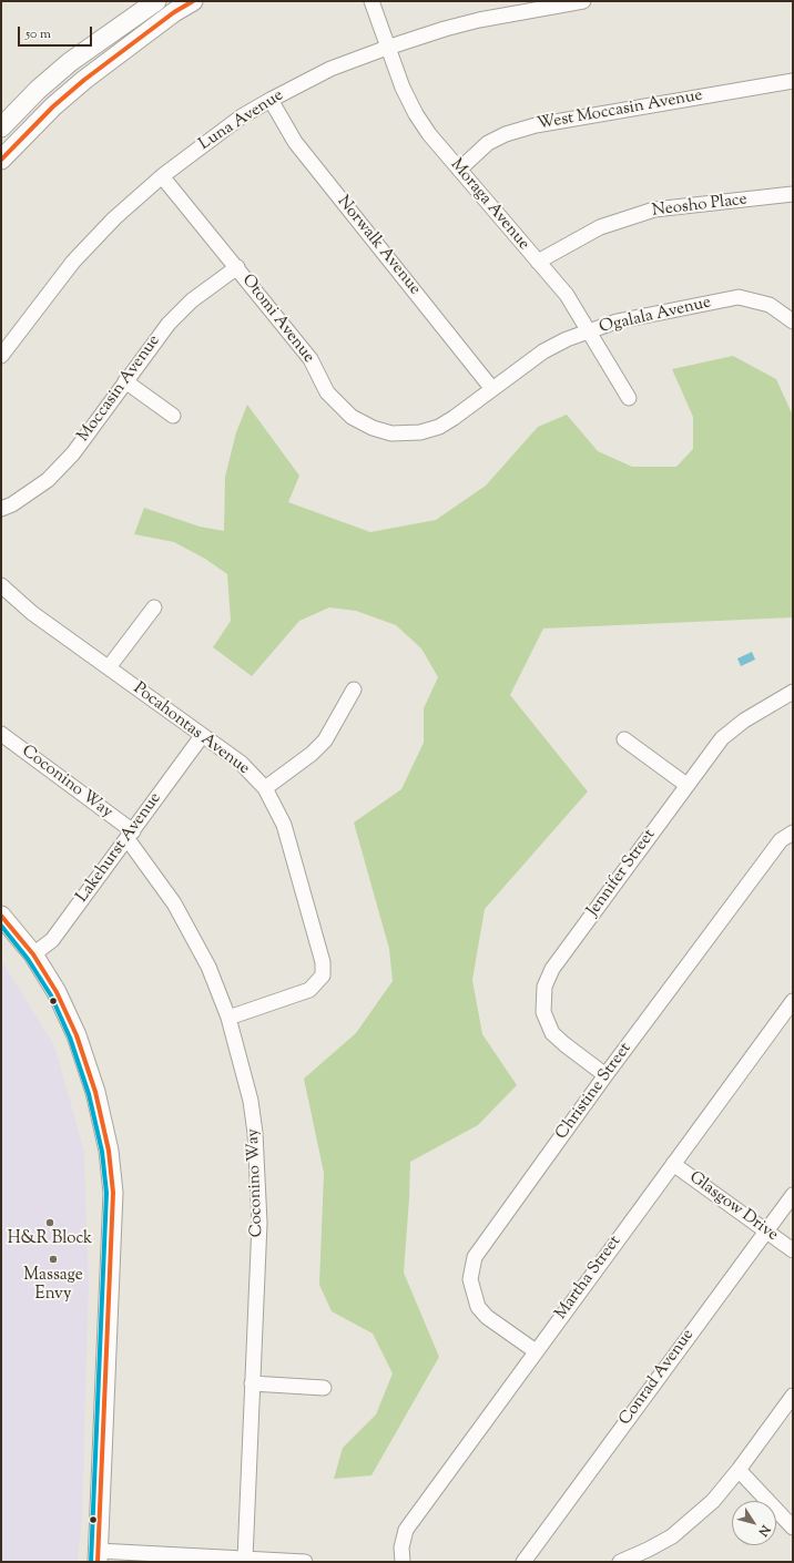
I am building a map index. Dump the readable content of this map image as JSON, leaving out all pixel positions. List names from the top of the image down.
{
  "streets": {
    "street": [
      "West Moccasin Avenue",
      "Luna Avenue",
      "Moraga Avenue",
      "Neosho Place",
      "Norwalk Avenue",
      "Ogalala Avenue",
      "Otomi Avenue",
      "Moccasin Avenue",
      "Pocahontas Avenue",
      "Coconino Way",
      "Lakehurst Avenue",
      "Jennifer Street",
      "Christine Street",
      "Glasgow Drive",
      "Martha Street",
      "Conrad Avenue"
    ]
  },
  "crossings": [
    ["West Moccasin Avenue", "Moraga Avenue"],
    ["Luna Avenue", "Moraga Avenue"],
    ["Luna Avenue", "Norwalk Avenue"],
    ["Luna Avenue", "Otomi Avenue"],
    ["Moraga Avenue", "Neosho Place"],
    ["Moraga Avenue", "Ogalala Avenue"],
    ["Norwalk Avenue", "Ogalala Avenue"],
    ["Ogalala Avenue", "Otomi Avenue"],
    ["Otomi Avenue", "Moccasin Avenue"],
    ["Pocahontas Avenue", "Coconino Way"],
    ["Pocahontas Avenue", "Lakehurst Avenue"],
    ["Coconino Way", "Lakehurst Avenue"],
    ["Jennifer Street", "Christine Street"],
    ["Christine Street", "Martha Street"],
    ["Glasgow Drive", "Martha Street"],
    ["Glasgow Drive", "Conrad Avenue"]
  ],
  "places": ["H&R Block", "Massage Envy"],
  "scale_bar": "50 m",
  "north": "bottom right"
}
